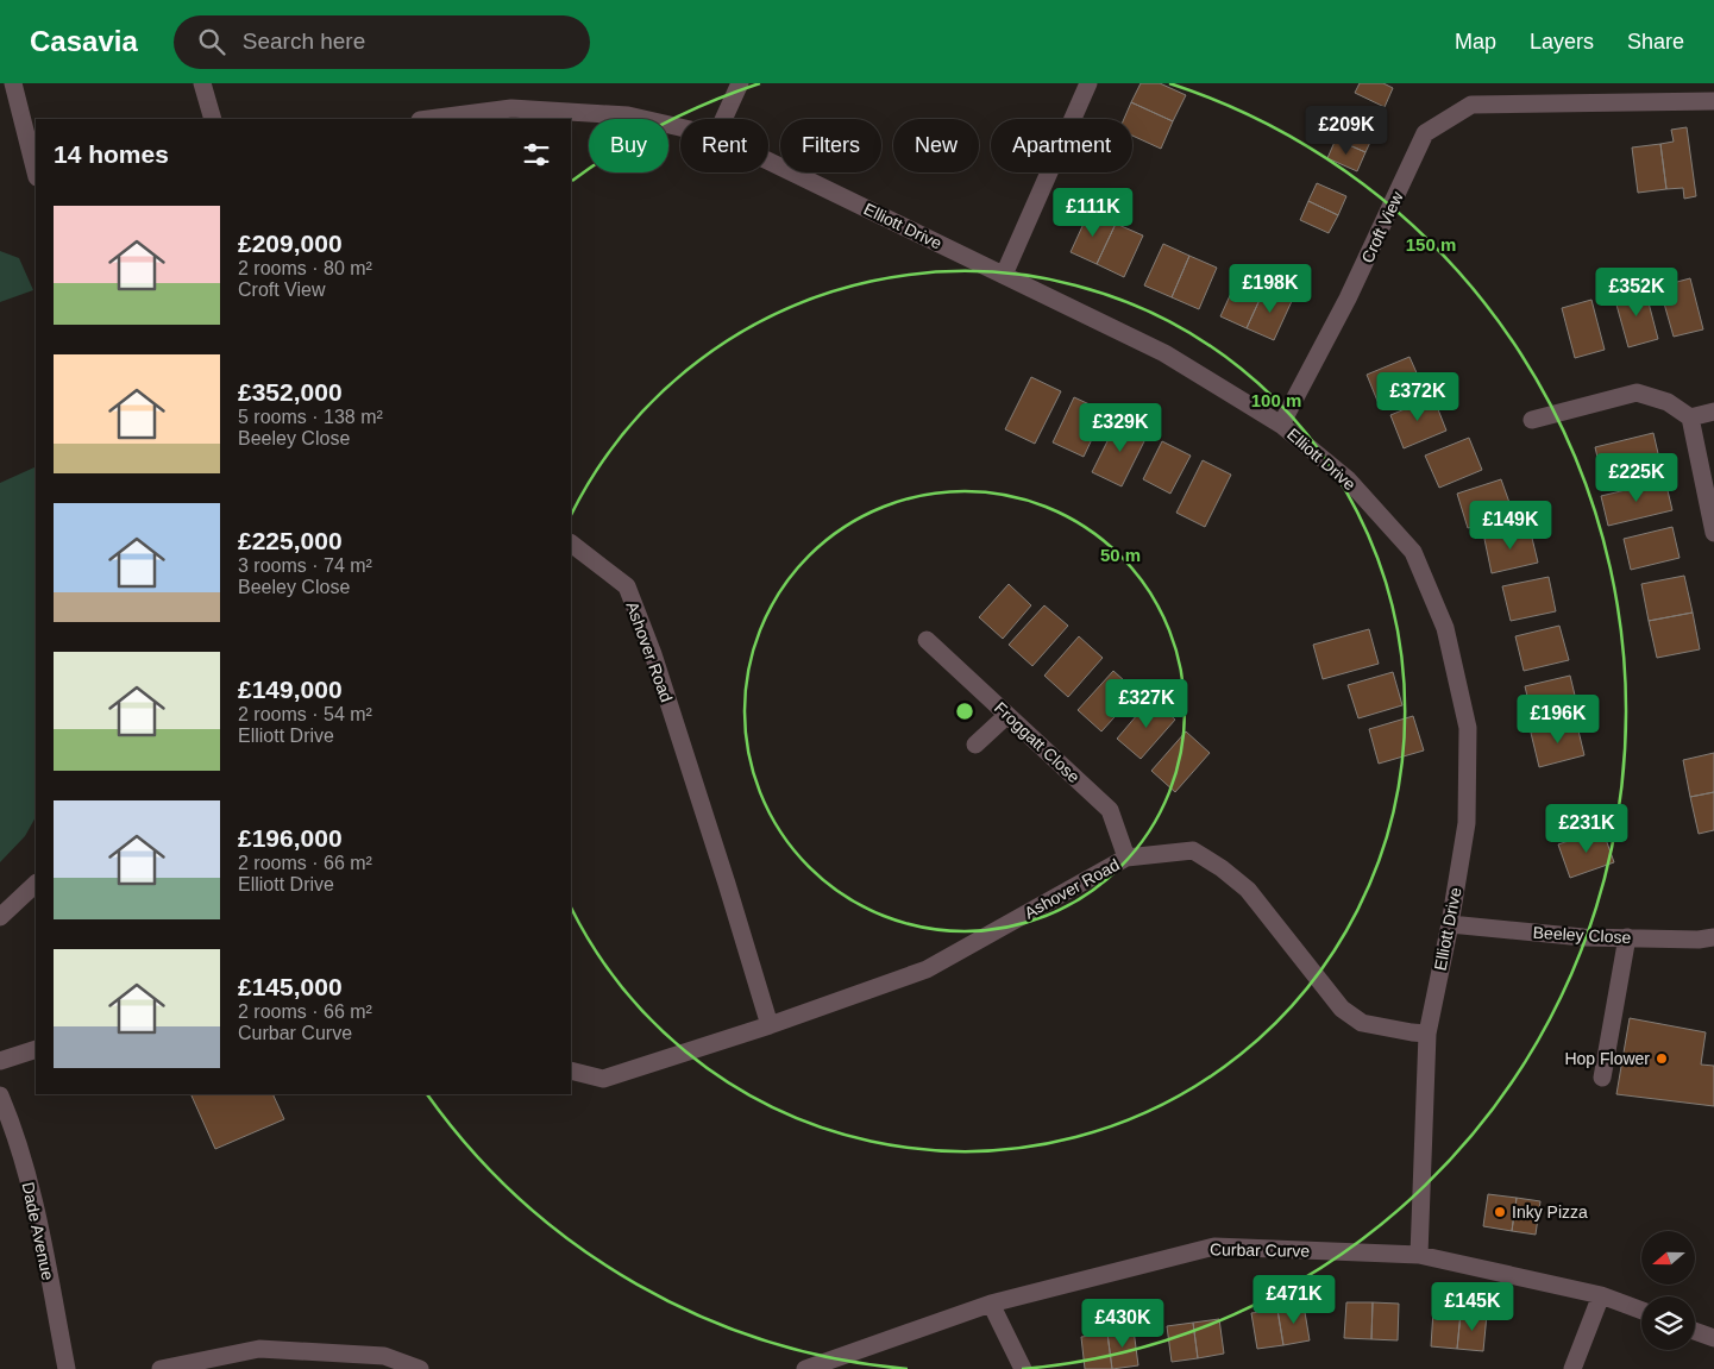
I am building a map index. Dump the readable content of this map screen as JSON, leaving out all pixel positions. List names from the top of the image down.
{
  "streets": {
    "street": [
      "Elliott Drive",
      "Croft View",
      "Ashover Road",
      "Froggatt Close",
      "Beeley Close",
      "Dade Avenue",
      "Curbar Curve"
    ]
  },
  "crossings": [
    ["Elliott Drive", "Croft View"],
    ["Elliott Drive", "Ashover Road"],
    ["Elliott Drive", "Beeley Close"],
    ["Elliott Drive", "Curbar Curve"],
    ["Ashover Road", "Froggatt Close"]
  ],
  "places": ["Hop Flower", "Inky Pizza"],
  "north": "left",
  "page": {
    "header": "Casavia",
    "search": "Search here",
    "nav": ["Map", "Layers", "Share"],
    "price": [
      "£209K",
      "£111K",
      "£198K",
      "£352K",
      "£372K",
      "£329K",
      "£225K",
      "£149K",
      "£327K",
      "£196K",
      "£231K",
      "£471K",
      "£145K",
      "£430K"
    ],
    "chip": [
      "Buy",
      "Rent",
      "Filters",
      "New",
      "Apartment"
    ],
    "heading": "14 homes",
    "list": [
      {
        "name": "£209,000",
        "note": "2 rooms · 80 m² · Croft View"
      },
      {
        "name": "£352,000",
        "note": "5 rooms · 138 m² · Beeley Close"
      },
      {
        "name": "£225,000",
        "note": "3 rooms · 74 m² · Beeley Close"
      },
      {
        "name": "£149,000",
        "note": "2 rooms · 54 m² · Elliott Drive"
      },
      {
        "name": "£196,000",
        "note": "2 rooms · 66 m² · Elliott Drive"
      },
      {
        "name": "£145,000",
        "note": "2 rooms · 66 m² · Curbar Curve"
      }
    ]
  },
  "rings": ["150 m", "100 m", "50 m"]
}
